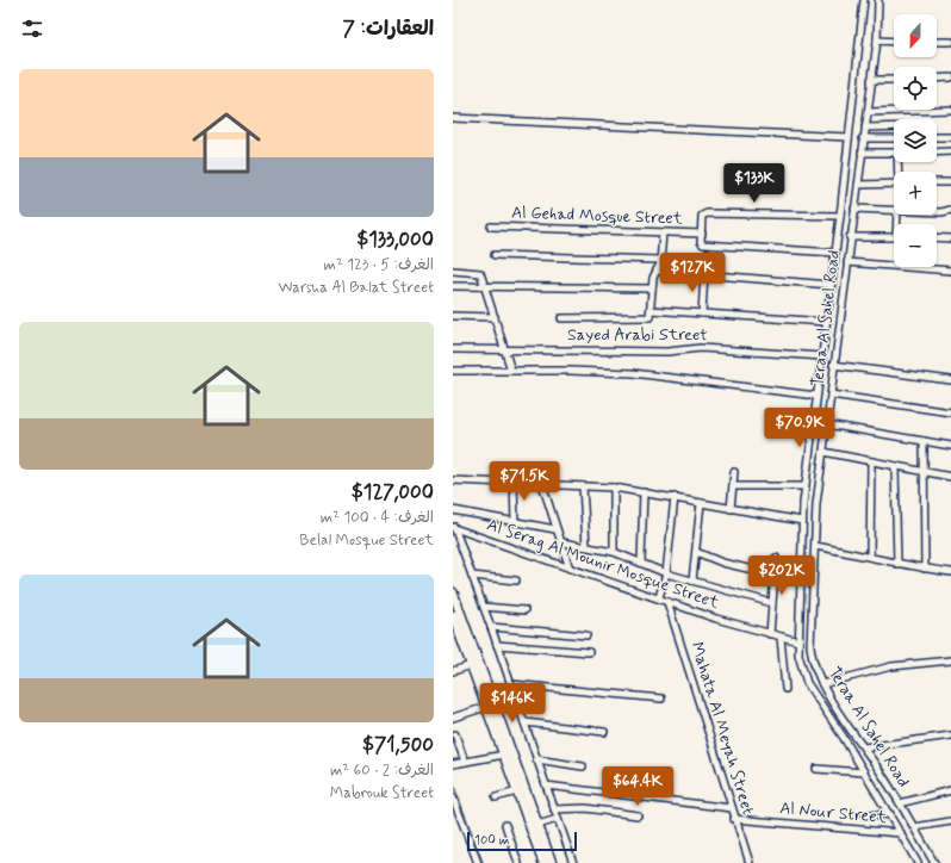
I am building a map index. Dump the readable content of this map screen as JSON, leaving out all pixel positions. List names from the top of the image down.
{
  "streets": {
    "street": [
      "Al Gehad Mosque Street",
      "Teraa Al Sahel Road",
      "Sayed Arabi Street",
      "Al Serag Al Mounir Mosque Street",
      "Mahata Al Meyah Street",
      "Al Nour Street"
    ]
  },
  "crossings": [
    ["Teraa Al Sahel Road", "Sayed Arabi Street"],
    ["Teraa Al Sahel Road", "Al Serag Al Mounir Mosque Street"],
    ["Teraa Al Sahel Road", "Al Nour Street"],
    ["Al Serag Al Mounir Mosque Street", "Mahata Al Meyah Street"],
    ["Mahata Al Meyah Street", "Al Nour Street"]
  ],
  "scale_bar": "100 m",
  "north": "bottom",
  "page": {
    "heading": "العقارات: 7",
    "map_buttons": ["+", "−"],
    "list": [
      {
        "name": "$133,000",
        "note": "الغرف: 5 · 123 m² · Warsha Al Balat Street"
      },
      {
        "name": "$127,000",
        "note": "الغرف: 4 · 100 m² · Belal Mosque Street"
      },
      {
        "name": "$71,500",
        "note": "الغرف: 2 · 60 m² · Mabrouk Street"
      }
    ],
    "price": [
      "$133K",
      "$127K",
      "$70.9K",
      "$71.5K",
      "$202K",
      "$146K",
      "$64.4K"
    ],
    "scale": "100 m"
  }
}
